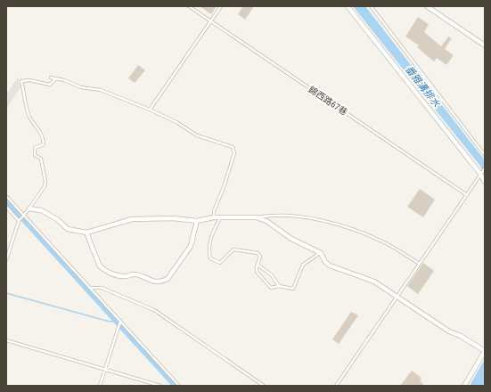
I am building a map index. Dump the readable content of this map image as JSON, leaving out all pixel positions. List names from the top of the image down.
{
  "streets": {
    "lane": ["錦西路67巷"]
  },
  "water": ["番雅溝排水"]
}
